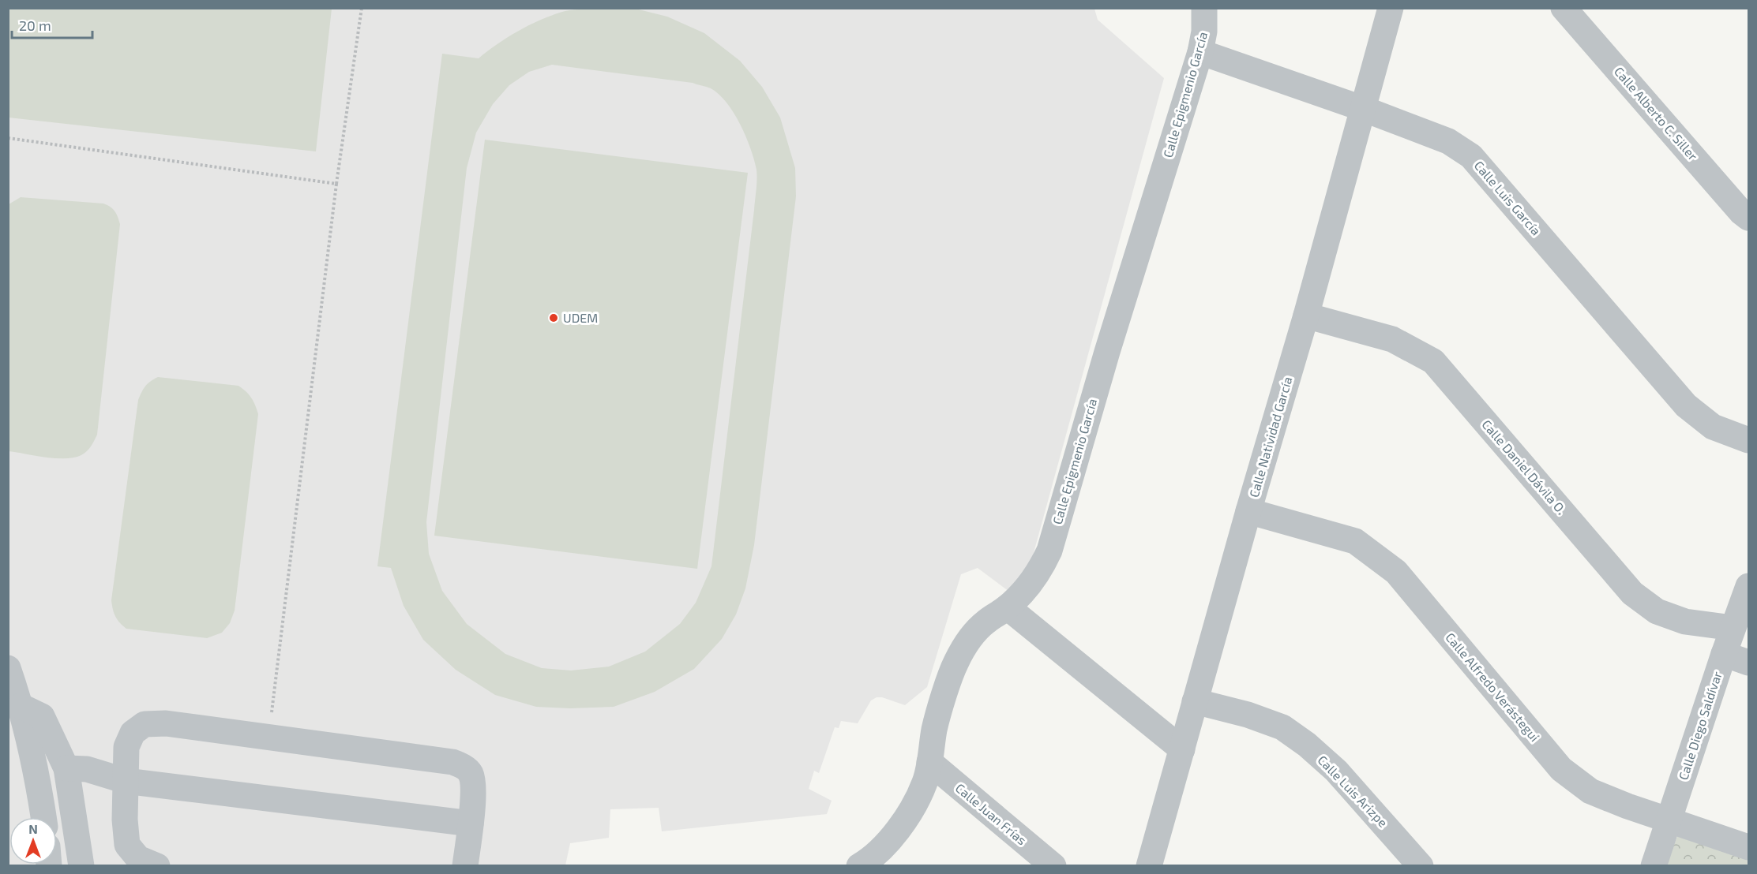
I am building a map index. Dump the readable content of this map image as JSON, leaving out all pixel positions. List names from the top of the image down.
{
  "streets": {
    "street": [
      "Calle Epigmenio García",
      "Calle Alberto C. Siller",
      "Calle Luis García",
      "Calle Natividad García",
      "Calle Daniel Dávila O.",
      "Calle Alfredo Verástegui",
      "Calle Diego Saldívar",
      "Calle Luis Arizpe",
      "Calle Juan Frías"
    ]
  },
  "crossings": [
    ["Calle Epigmenio García", "Calle Luis García"],
    ["Calle Epigmenio García", "Calle Juan Frías"],
    ["Calle Luis García", "Calle Natividad García"],
    ["Calle Natividad García", "Calle Daniel Dávila O."],
    ["Calle Natividad García", "Calle Alfredo Verástegui"],
    ["Calle Natividad García", "Calle Luis Arizpe"],
    ["Calle Daniel Dávila O.", "Calle Diego Saldívar"],
    ["Calle Alfredo Verástegui", "Calle Diego Saldívar"]
  ],
  "places": ["UDEM"],
  "scale_bar": "20 m",
  "north": "top"
}
